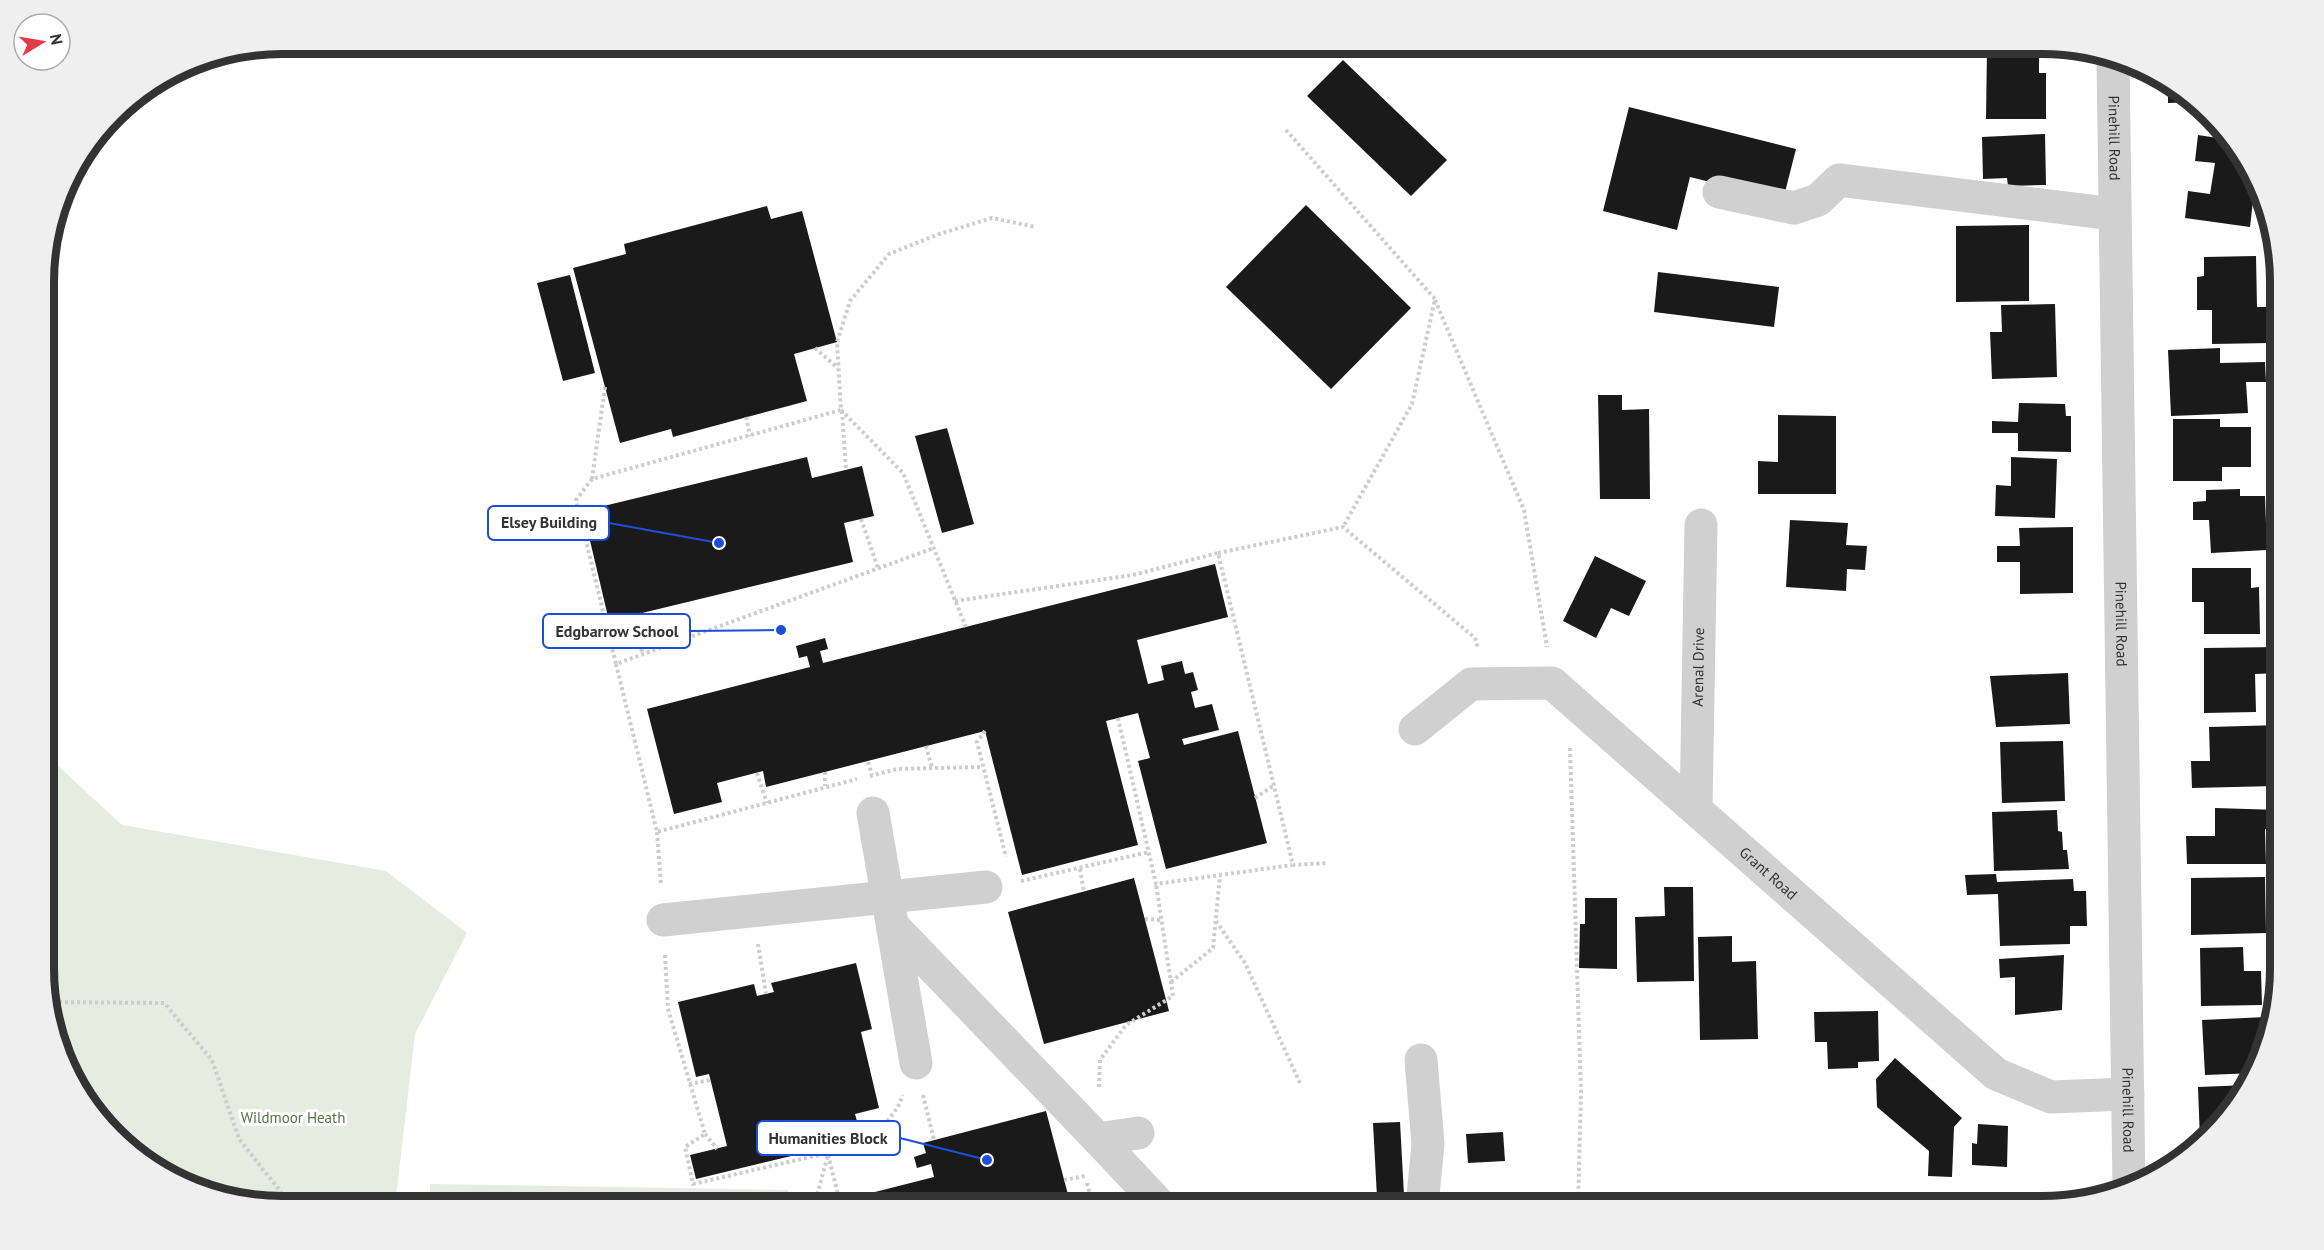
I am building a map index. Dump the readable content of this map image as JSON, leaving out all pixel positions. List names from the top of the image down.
{
  "streets": {
    "street": ["Pinehill Road", "Arenal Drive", "Grant Road"]
  },
  "crossings": [
    ["Pinehill Road", "Grant Road"],
    ["Arenal Drive", "Grant Road"]
  ],
  "parks": ["Wildmoor Heath"],
  "places": ["Elsey Building", "Edgbarrow School", "Humanities Block"],
  "north": "right"
}
